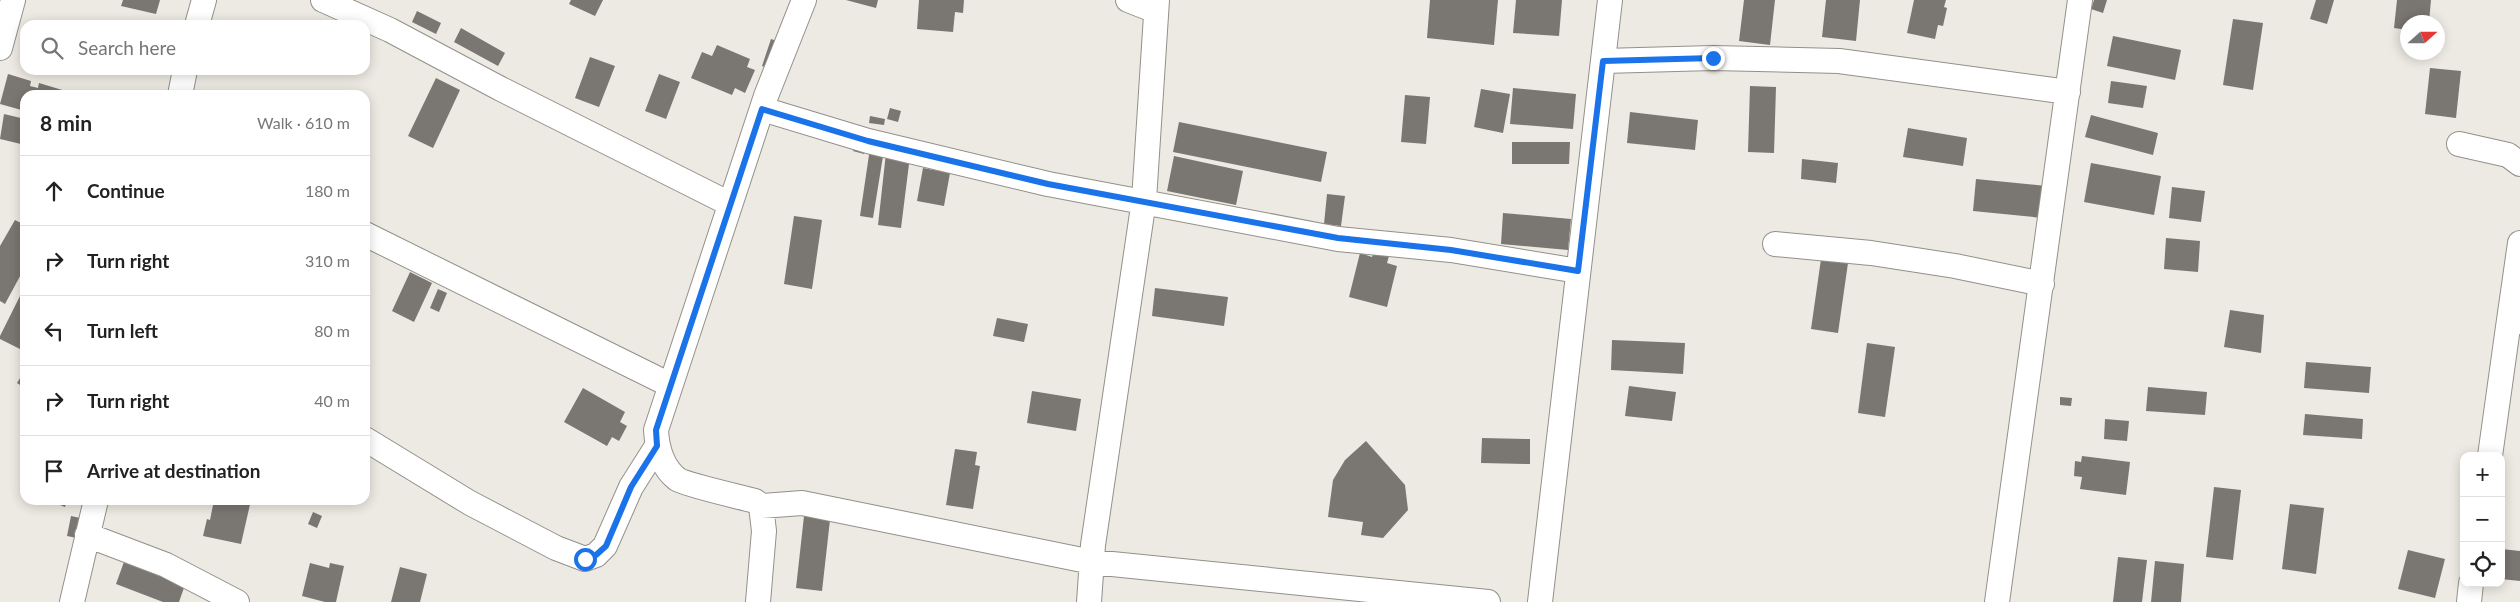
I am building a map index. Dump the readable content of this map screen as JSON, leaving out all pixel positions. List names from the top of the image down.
{
  "north": "right",
  "page": {
    "search": "Search here",
    "heading": ["8 min", "Walk · 610 m"],
    "list": [
      ["Continue", "180 m"],
      ["Turn right", "310 m"],
      ["Turn left", "80 m"],
      ["Turn right", "40 m"],
      "Arrive at destination"
    ],
    "map_buttons": ["+", "−"]
  }
}
